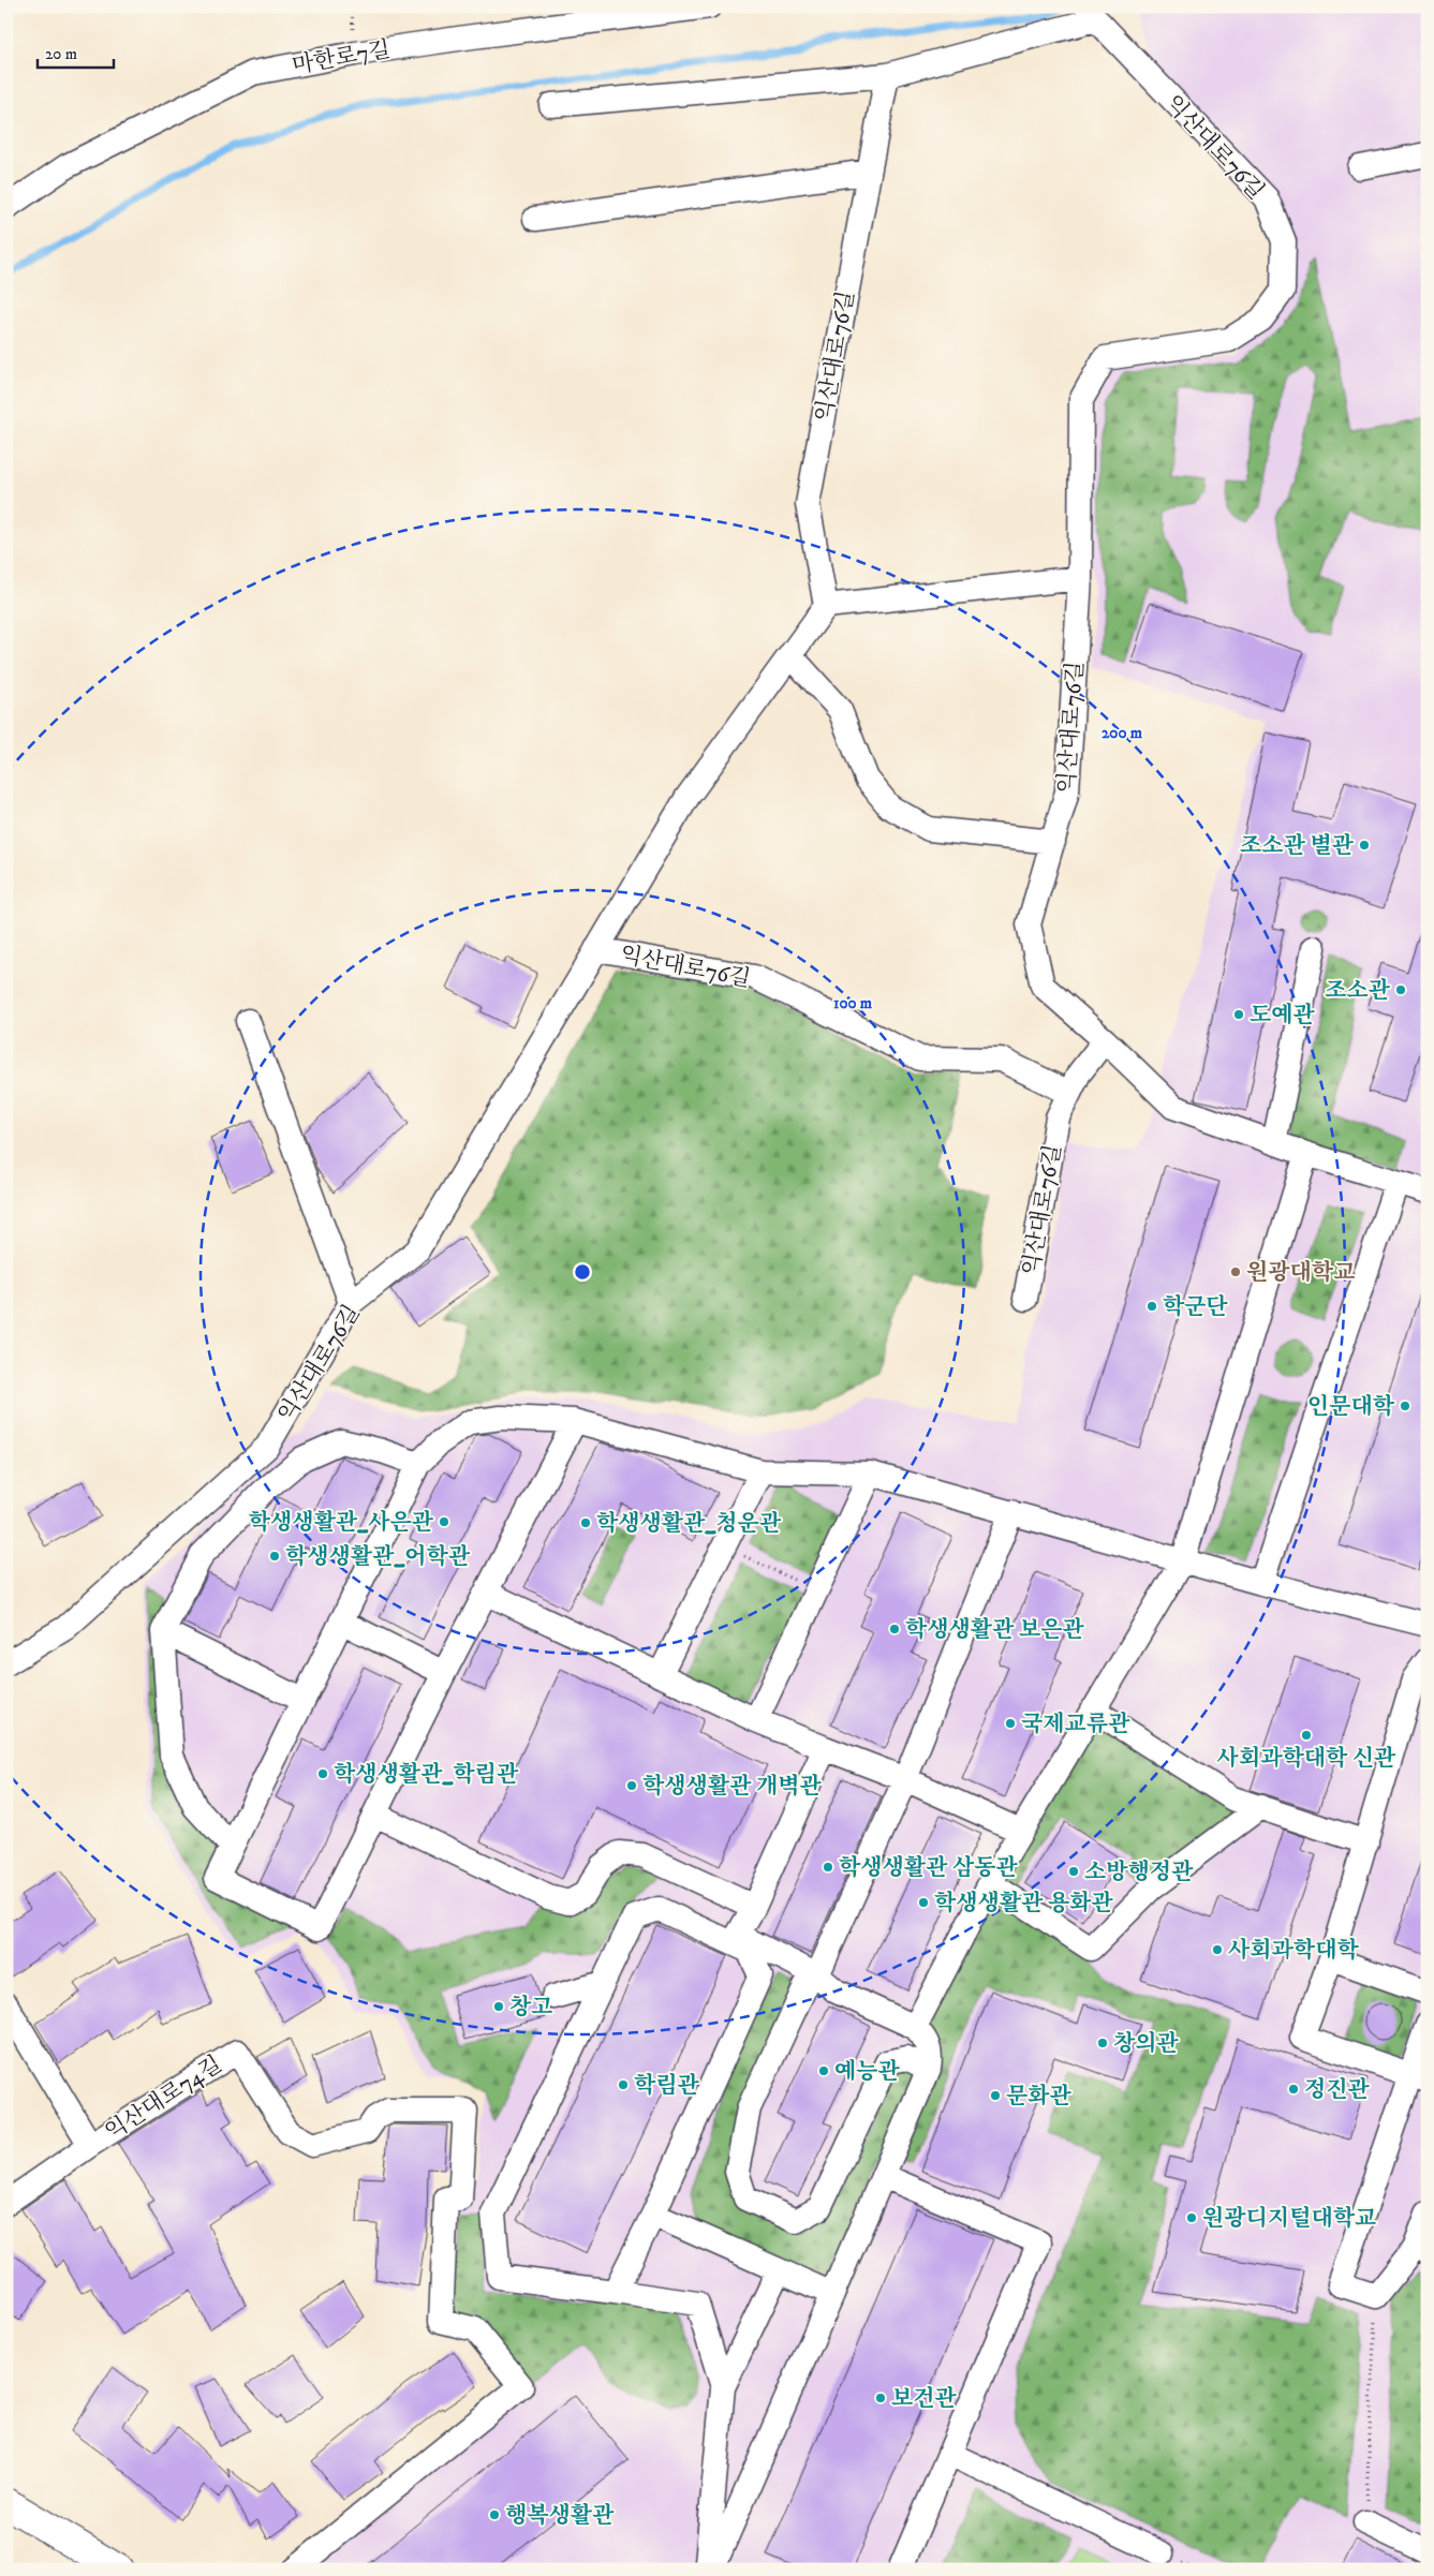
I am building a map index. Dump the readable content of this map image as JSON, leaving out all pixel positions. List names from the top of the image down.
{
  "streets": {
    "street": ["마한로7길", "익산대로76길", "익산대로74길"]
  },
  "places": [
    "조소관 별관",
    "조소관",
    "도예관",
    "원광대학교",
    "학군단",
    "인문대학",
    "학생생활관_사은관",
    "학생생활관_청운관",
    "학생생활관_어학관",
    "학생생활관 보은관",
    "국제교류관",
    "사회과학대학 신관",
    "학생생활관_학림관",
    "학생생활관 개벽관",
    "학생생활관 삼동관",
    "소방행정관",
    "학생생활관 용화관",
    "사회과학대학",
    "창고",
    "창의관",
    "예능관",
    "학림관",
    "정진관",
    "문화관",
    "원광디지털대학교",
    "보건관",
    "행복생활관"
  ],
  "scale_bar": "20 m",
  "rings": ["200 m", "100 m"]
}
